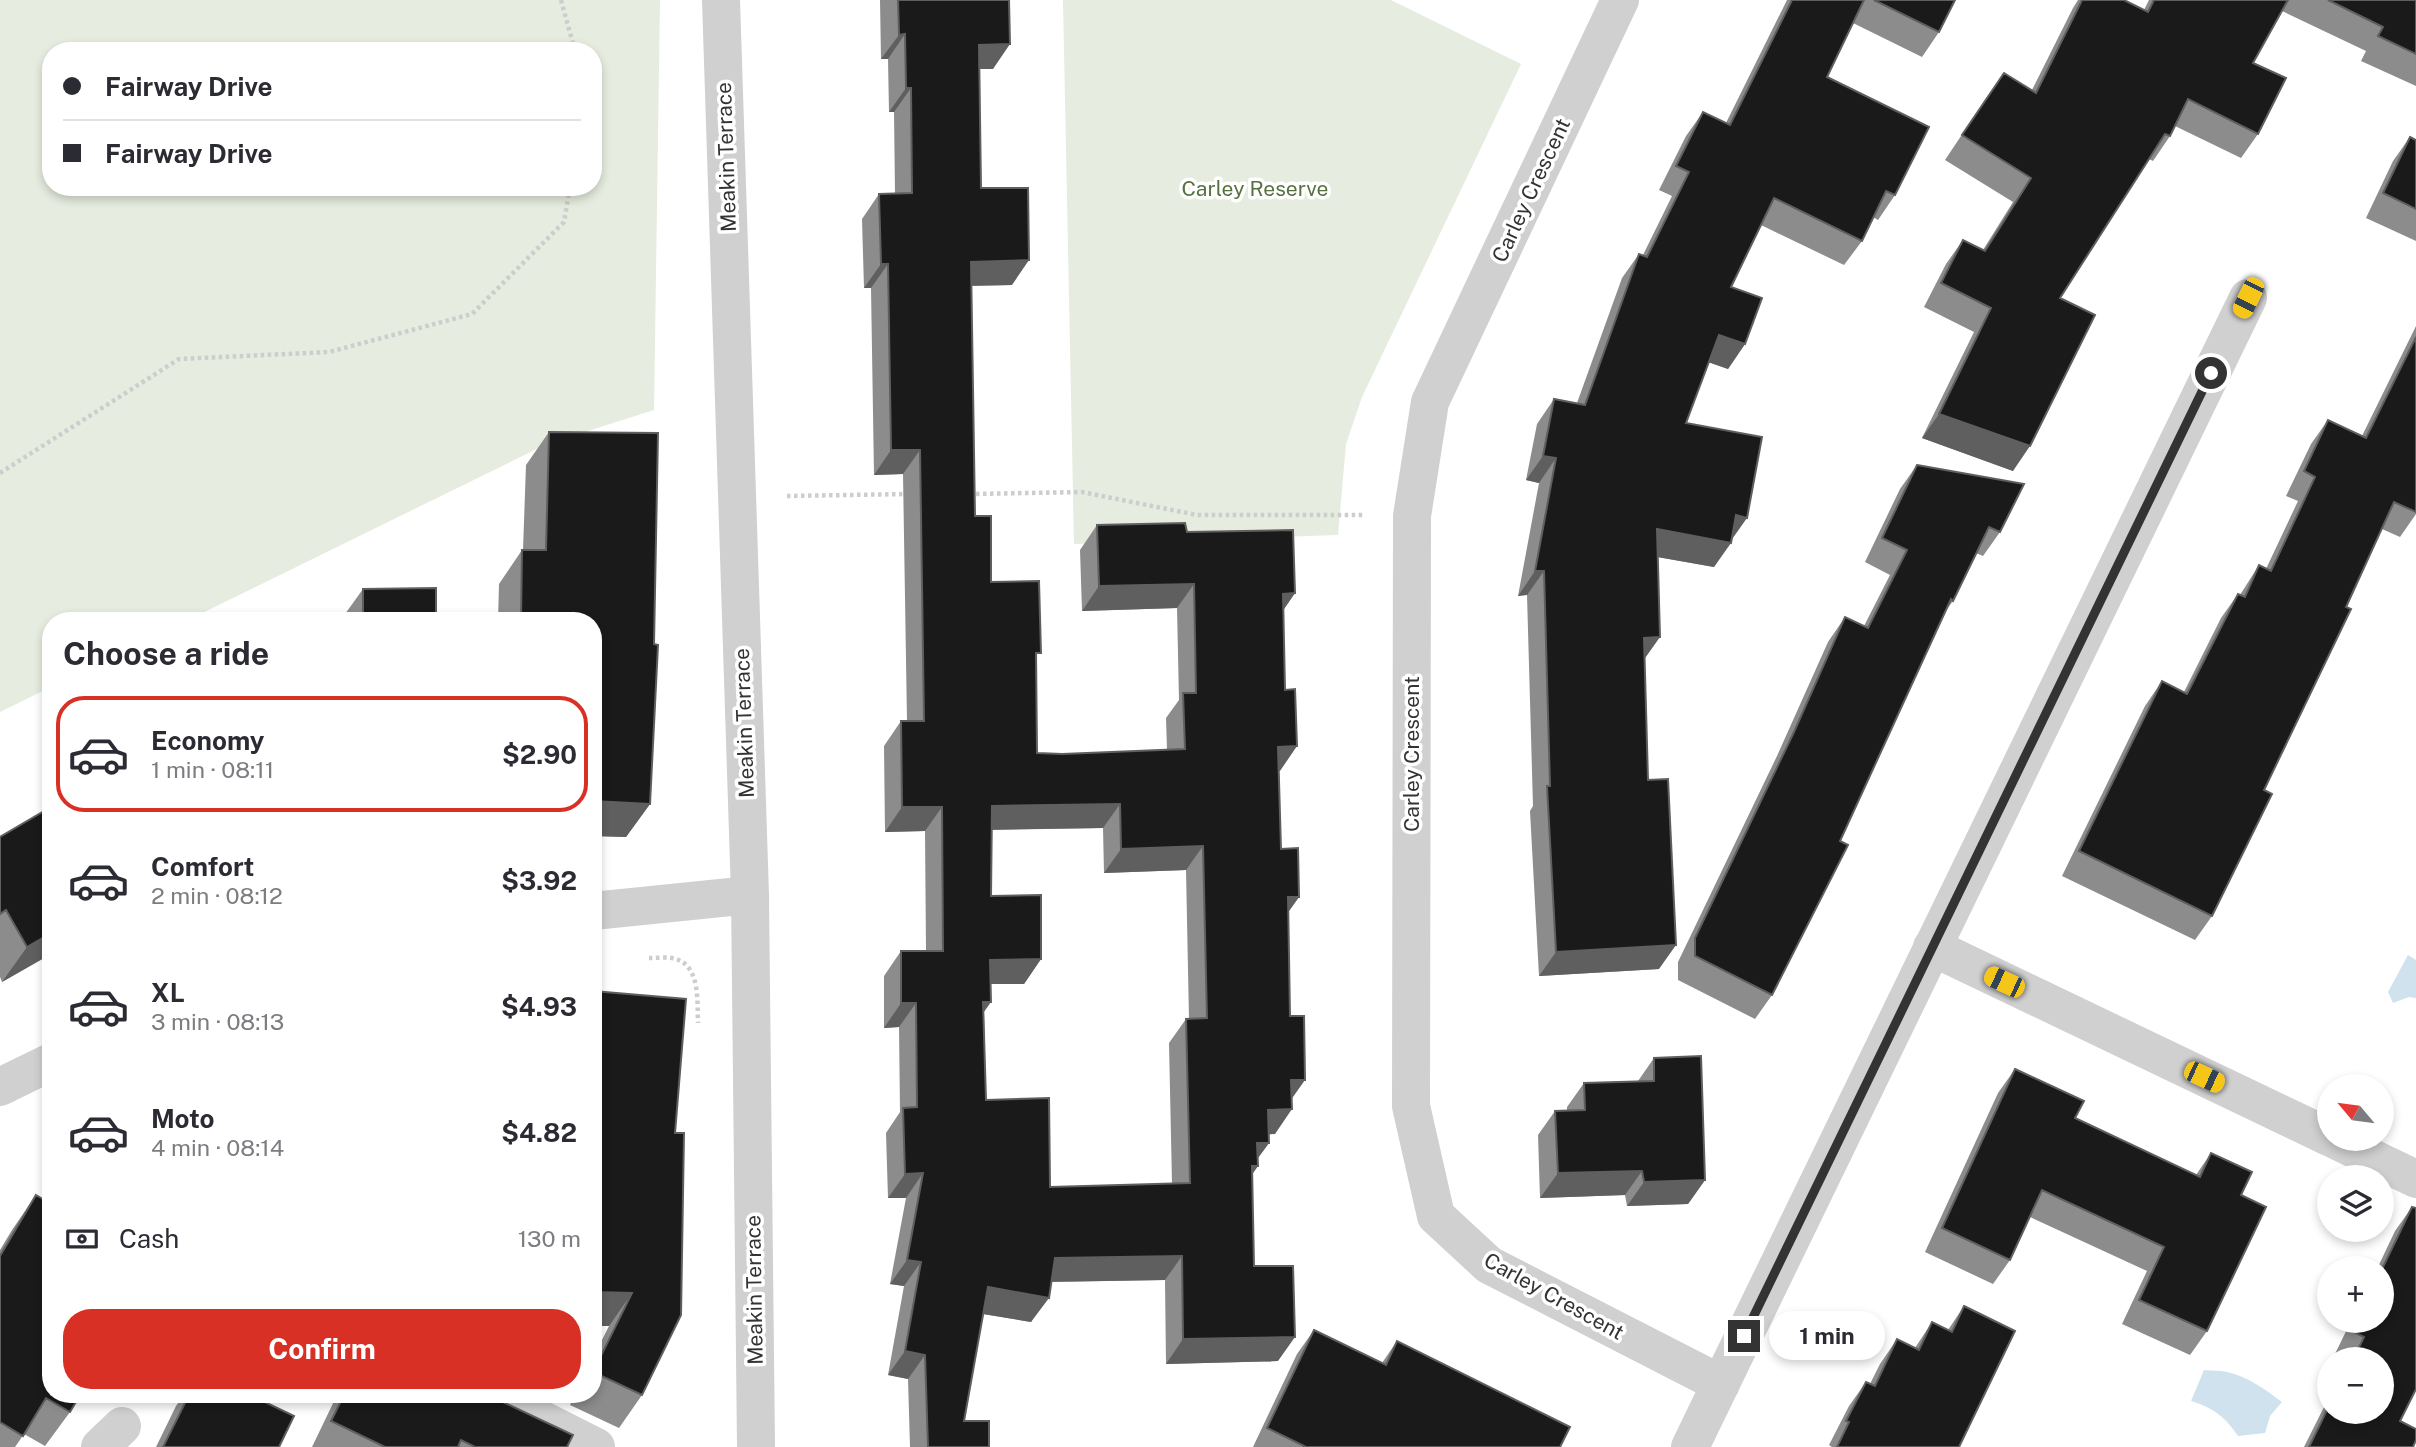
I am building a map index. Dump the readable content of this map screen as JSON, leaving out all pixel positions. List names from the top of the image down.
{
  "streets": {
    "street": ["Meakin Terrace", "Carley Crescent"]
  },
  "parks": ["Carley Reserve"],
  "north": "top left",
  "page": {
    "banner": ["Fairway Drive", "Fairway Drive"],
    "heading": "Choose a ride",
    "list": [
      {
        "name": "Economy",
        "note": "1 min · 08:11",
        "value": "$2.90"
      },
      {
        "name": "Comfort",
        "note": "2 min · 08:12",
        "value": "$3.92"
      },
      {
        "name": "XL",
        "note": "3 min · 08:13",
        "value": "$4.93"
      },
      {
        "name": "Moto",
        "note": "4 min · 08:14",
        "value": "$4.82"
      }
    ],
    "map_buttons": ["+", "−"],
    "pay": ["Cash", "130 m"],
    "buttons": "Confirm",
    "bubble": "1 min"
  }
}
